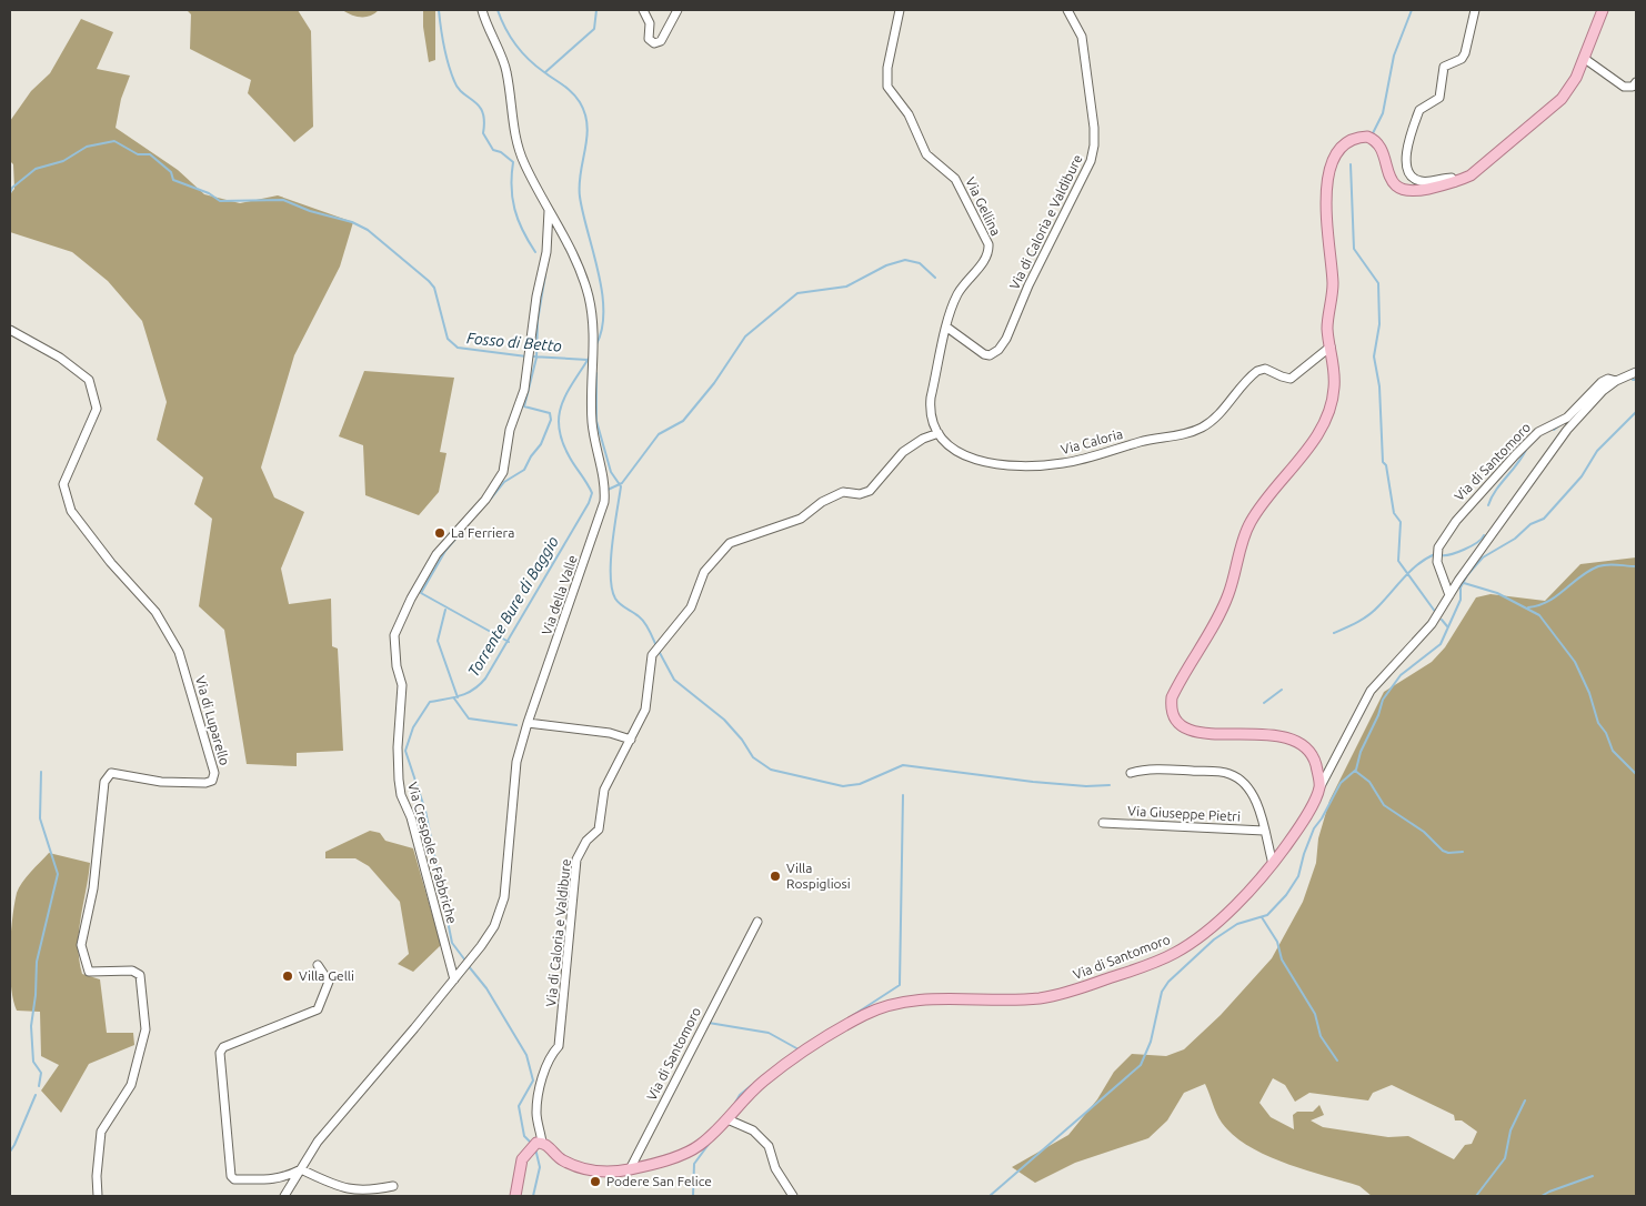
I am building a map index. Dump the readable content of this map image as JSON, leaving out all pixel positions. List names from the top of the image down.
{
  "streets": {
    "main road": ["Via di Santomoro"],
    "street": [
      "Via Gellina",
      "Via di Caloria e Valdibure",
      "Via Caloria",
      "Via della Valle",
      "Via di Luparello",
      "Via Giuseppe Pietri",
      "Via Crespole e Fabbriche"
    ]
  },
  "crossings": [
    ["Via Gellina", "Via di Caloria e Valdibure"],
    ["Via Gellina", "Via Caloria"],
    ["Via di Caloria e Valdibure", "Via Caloria"],
    ["Via di Caloria e Valdibure", "Via di Santomoro"],
    ["Via della Valle", "Via Crespole e Fabbriche"]
  ],
  "water": ["Fosso di Betto", "Torrente Bure di Baggio"],
  "places": [
    "La Ferriera",
    "Villa Rospigliosi",
    "Villa Gelli",
    "Podere San Felice"
  ]
}
